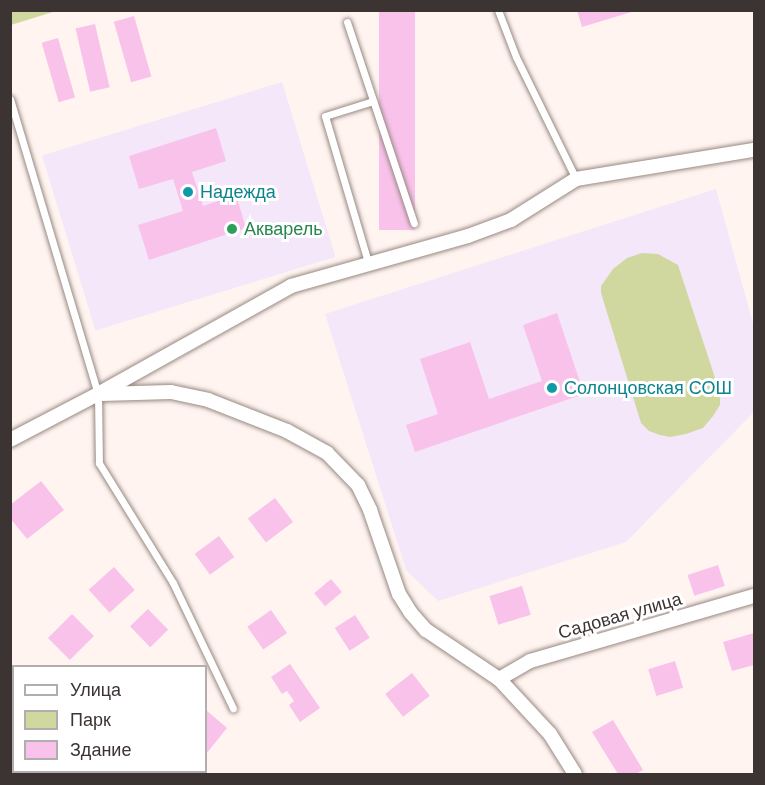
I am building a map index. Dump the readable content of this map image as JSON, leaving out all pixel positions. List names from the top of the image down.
{
  "streets": {
    "street": ["Садовая улица"]
  },
  "places": ["Надежда", "Акварель", "Солонцовская СОШ"],
  "legend": ["Улица", "Парк", "Здание"]
}
